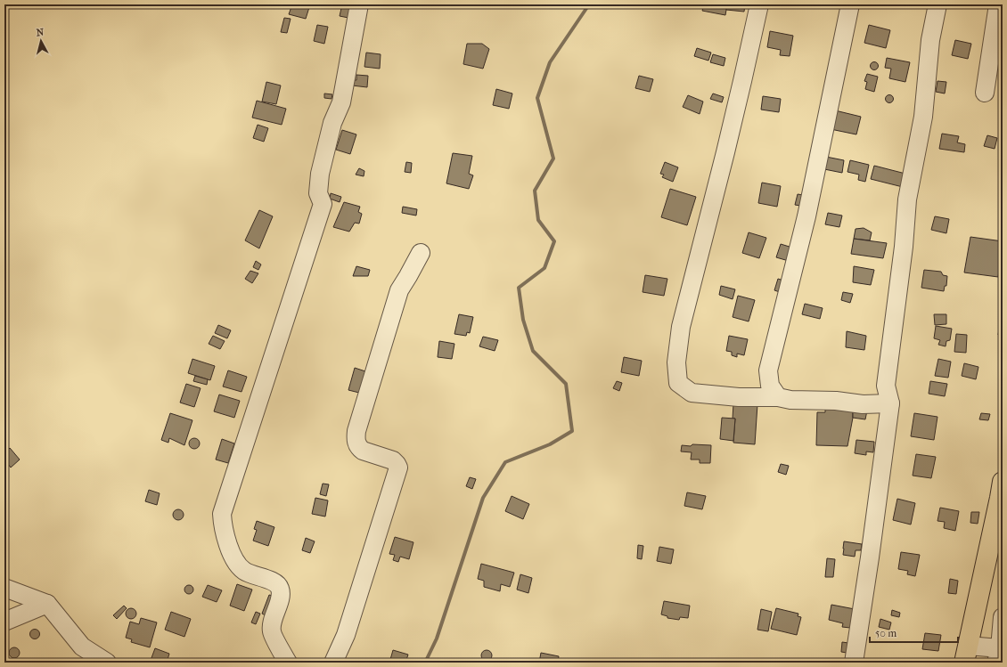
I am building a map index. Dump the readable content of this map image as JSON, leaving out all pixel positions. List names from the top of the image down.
{
  "scale_bar": "50 m",
  "north": "top"
}
